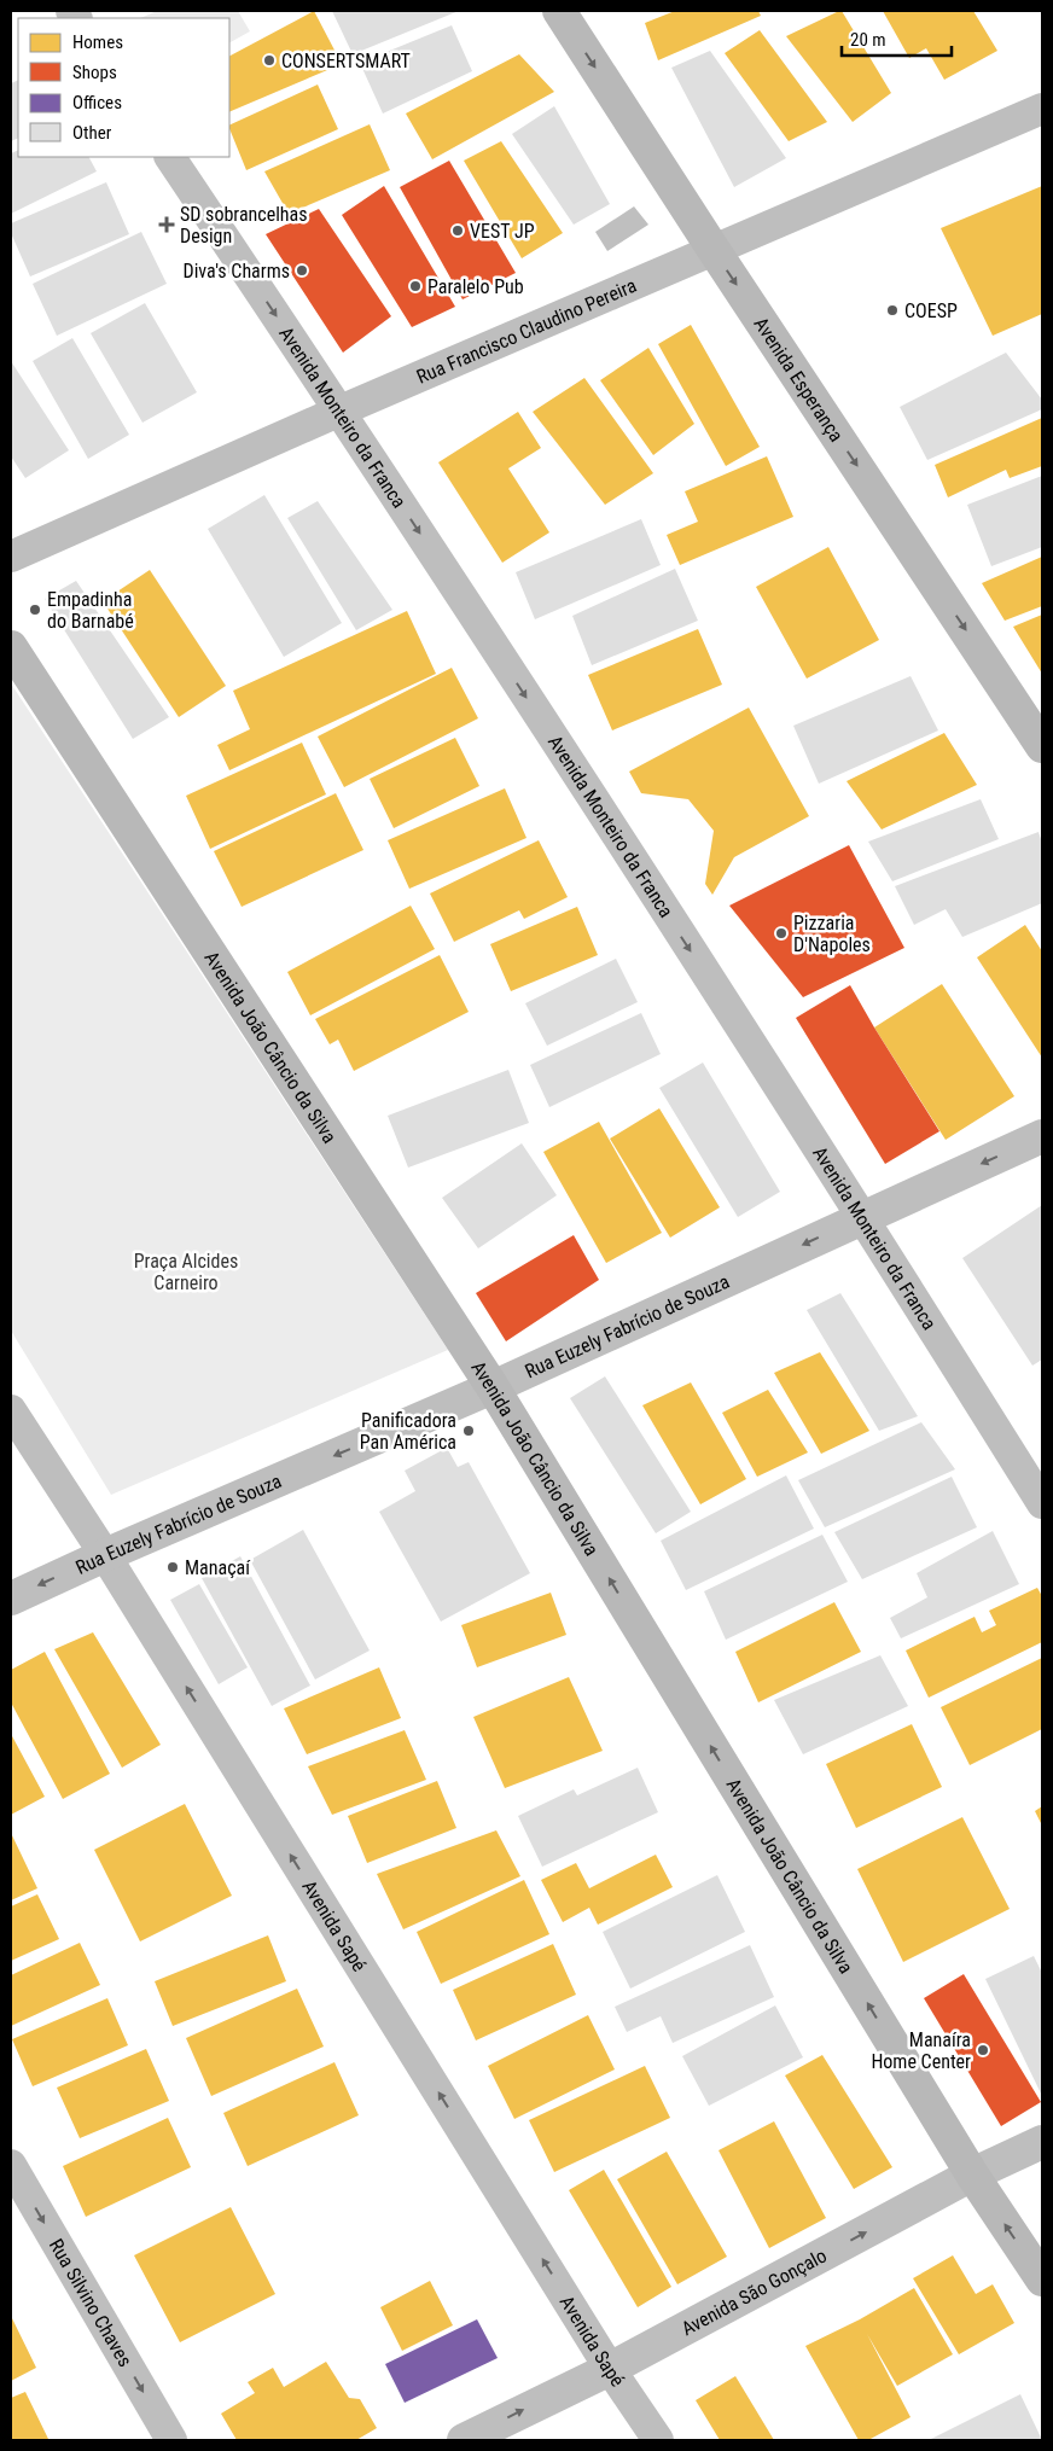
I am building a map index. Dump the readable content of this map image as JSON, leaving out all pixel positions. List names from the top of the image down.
{
  "streets": {
    "main road": ["Avenida Esperança", "Avenida João Câncio da Silva"],
    "street": [
      "Rua Francisco Claudino Pereira",
      "Avenida Monteiro da Franca",
      "Rua Euzely Fabrício de Souza",
      "Avenida Sapé",
      "Avenida São Gonçalo",
      "Rua Silvino Chaves"
    ]
  },
  "crossings": [
    ["Rua Francisco Claudino Pereira", "Avenida Esperança"],
    ["Rua Francisco Claudino Pereira", "Avenida Monteiro da Franca"],
    ["Avenida Monteiro da Franca", "Rua Euzely Fabrício de Souza"],
    ["Avenida João Câncio da Silva", "Rua Euzely Fabrício de Souza"],
    ["Avenida João Câncio da Silva", "Avenida São Gonçalo"],
    ["Rua Euzely Fabrício de Souza", "Avenida Sapé"],
    ["Avenida Sapé", "Avenida São Gonçalo"]
  ],
  "one_way": [
    "Avenida Esperança",
    "Avenida Monteiro da Franca",
    "Avenida João Câncio da Silva",
    "Rua Euzely Fabrício de Souza",
    "Avenida Sapé",
    "Avenida São Gonçalo",
    "Rua Silvino Chaves"
  ],
  "parks": ["Praça Alcides Carneiro"],
  "places": {
    "other": [
      "CONSERTSMART",
      "VEST JP",
      "Diva's Charms",
      "Paralelo Pub",
      "COESP",
      "Empadinha do Barnabé",
      "Pizzaria D'Napoles",
      "Panificadora Pan América",
      "Manaçaí",
      "Manaíra Home Center"
    ],
    "health": ["SD sobrancelhas Design"]
  },
  "legend": [
    "Homes",
    "Shops",
    "Offices",
    "Other"
  ],
  "scale_bar": "20 m"
}
